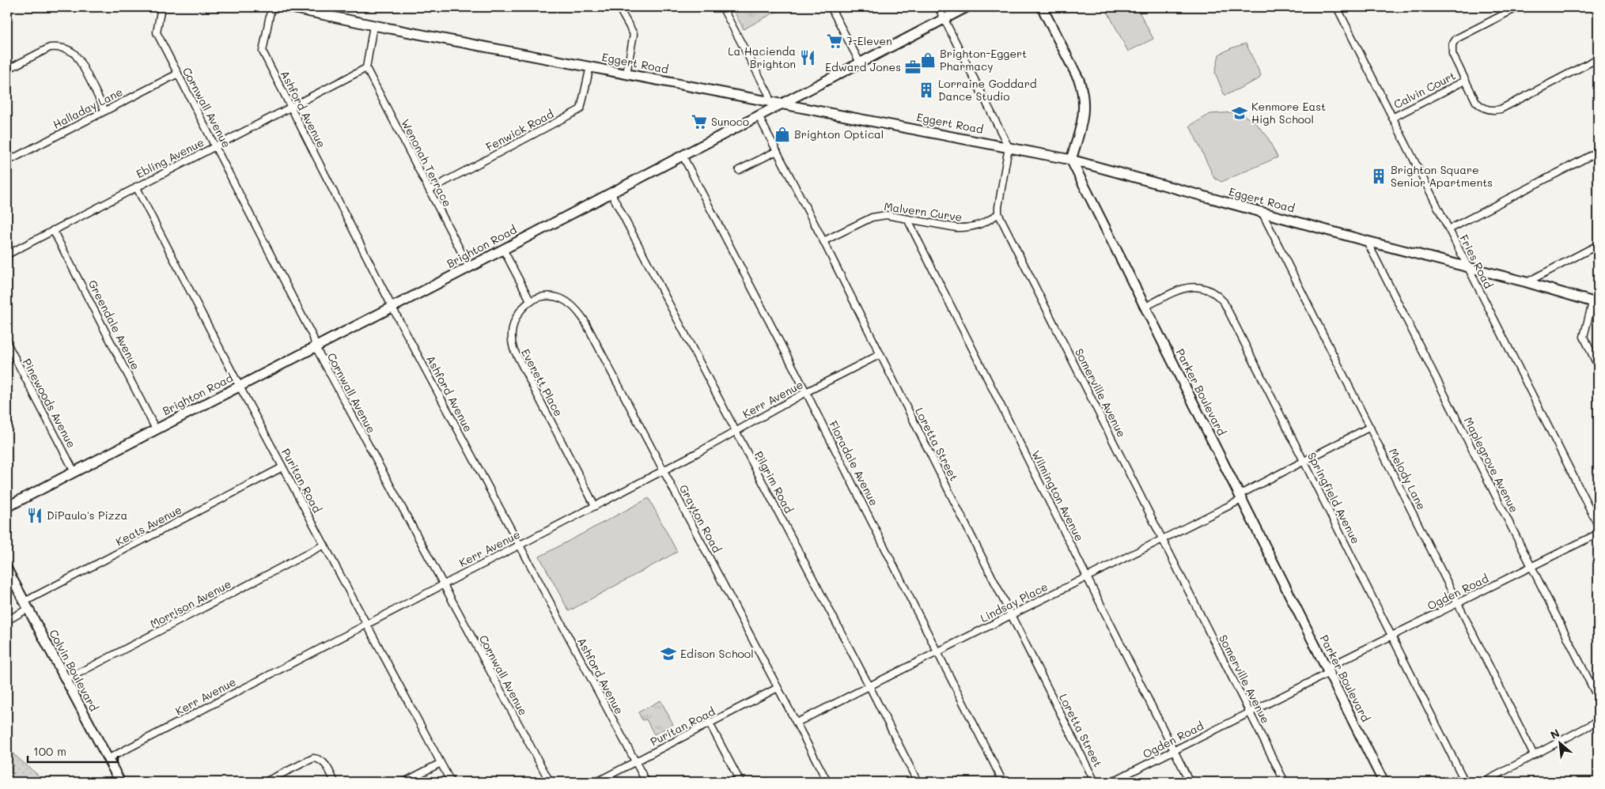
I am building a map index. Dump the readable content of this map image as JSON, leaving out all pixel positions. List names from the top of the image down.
{
  "streets": {
    "street": [
      "Eggert Road",
      "Calvin Court",
      "Cornwall Avenue",
      "Halladay Lane",
      "Ashford Avenue",
      "Fenwick Road",
      "Ebling Avenue",
      "Wenonah Terrace",
      "Malvern Curve",
      "Brighton Road",
      "Fries Road",
      "Greendale Avenue",
      "Everett Place",
      "Parker Boulevard",
      "Somerville Avenue",
      "Kerr Avenue",
      "Pinewoods Avenue",
      "Loretta Street",
      "Floradale Avenue",
      "Maplegrove Avenue",
      "Melody Lane",
      "Puritan Road",
      "Pilgrim Road",
      "Wilmington Avenue",
      "Springfield Avenue",
      "Grayton Road",
      "Keats Avenue",
      "Ogden Road",
      "Lindsay Place",
      "Morrison Avenue",
      "Colvin Boulevard"
    ]
  },
  "crossings": [
    ["Eggert Road", "Fenwick Road"],
    ["Eggert Road", "Brighton Road"],
    ["Eggert Road", "Fries Road"],
    ["Eggert Road", "Parker Boulevard"],
    ["Eggert Road", "Maplegrove Avenue"],
    ["Eggert Road", "Melody Lane"],
    ["Calvin Court", "Fries Road"],
    ["Cornwall Avenue", "Halladay Lane"],
    ["Cornwall Avenue", "Ebling Avenue"],
    ["Cornwall Avenue", "Brighton Road"],
    ["Cornwall Avenue", "Kerr Avenue"],
    ["Ashford Avenue", "Ebling Avenue"],
    ["Ashford Avenue", "Brighton Road"],
    ["Ashford Avenue", "Kerr Avenue"],
    ["Ashford Avenue", "Puritan Road"],
    ["Fenwick Road", "Wenonah Terrace"],
    ["Ebling Avenue", "Wenonah Terrace"],
    ["Ebling Avenue", "Greendale Avenue"],
    ["Ebling Avenue", "Puritan Road"],
    ["Wenonah Terrace", "Brighton Road"],
    ["Malvern Curve", "Somerville Avenue"],
    ["Malvern Curve", "Loretta Street"],
    ["Malvern Curve", "Wilmington Avenue"],
    ["Brighton Road", "Greendale Avenue"],
    ["Brighton Road", "Pinewoods Avenue"],
    ["Brighton Road", "Loretta Street"],
    ["Brighton Road", "Floradale Avenue"],
    ["Brighton Road", "Puritan Road"],
    ["Brighton Road", "Pilgrim Road"],
    ["Everett Place", "Kerr Avenue"],
    ["Everett Place", "Grayton Road"],
    ["Parker Boulevard", "Springfield Avenue"],
    ["Parker Boulevard", "Ogden Road"],
    ["Parker Boulevard", "Lindsay Place"],
    ["Somerville Avenue", "Ogden Road"],
    ["Somerville Avenue", "Lindsay Place"],
    ["Kerr Avenue", "Loretta Street"],
    ["Kerr Avenue", "Floradale Avenue"],
    ["Kerr Avenue", "Puritan Road"],
    ["Kerr Avenue", "Pilgrim Road"],
    ["Kerr Avenue", "Grayton Road"],
    ["Kerr Avenue", "Colvin Boulevard"],
    ["Loretta Street", "Lindsay Place"],
    ["Floradale Avenue", "Lindsay Place"],
    ["Maplegrove Avenue", "Ogden Road"],
    ["Melody Lane", "Ogden Road"],
    ["Melody Lane", "Lindsay Place"],
    ["Puritan Road", "Grayton Road"],
    ["Puritan Road", "Keats Avenue"],
    ["Puritan Road", "Morrison Avenue"],
    ["Pilgrim Road", "Lindsay Place"],
    ["Wilmington Avenue", "Ogden Road"],
    ["Wilmington Avenue", "Lindsay Place"],
    ["Springfield Avenue", "Ogden Road"],
    ["Springfield Avenue", "Lindsay Place"],
    ["Grayton Road", "Lindsay Place"],
    ["Keats Avenue", "Colvin Boulevard"],
    ["Morrison Avenue", "Colvin Boulevard"]
  ],
  "places": {
    "supermarket": ["7-Eleven", "Sunoco"],
    "restaurant": ["La Hacienda Brighton", "DiPaulo's Pizza"],
    "shop": ["Brighton-Eggert Pharmacy", "Brighton Optical"],
    "office": ["Edward Jones"],
    "building": ["Lorraine Goddard Dance Studio", "Brighton Square Senior Apartments"],
    "school or university": ["Kenmore East High School", "Edison School"]
  },
  "scale_bar": "100 m",
  "north": "top left"
}
